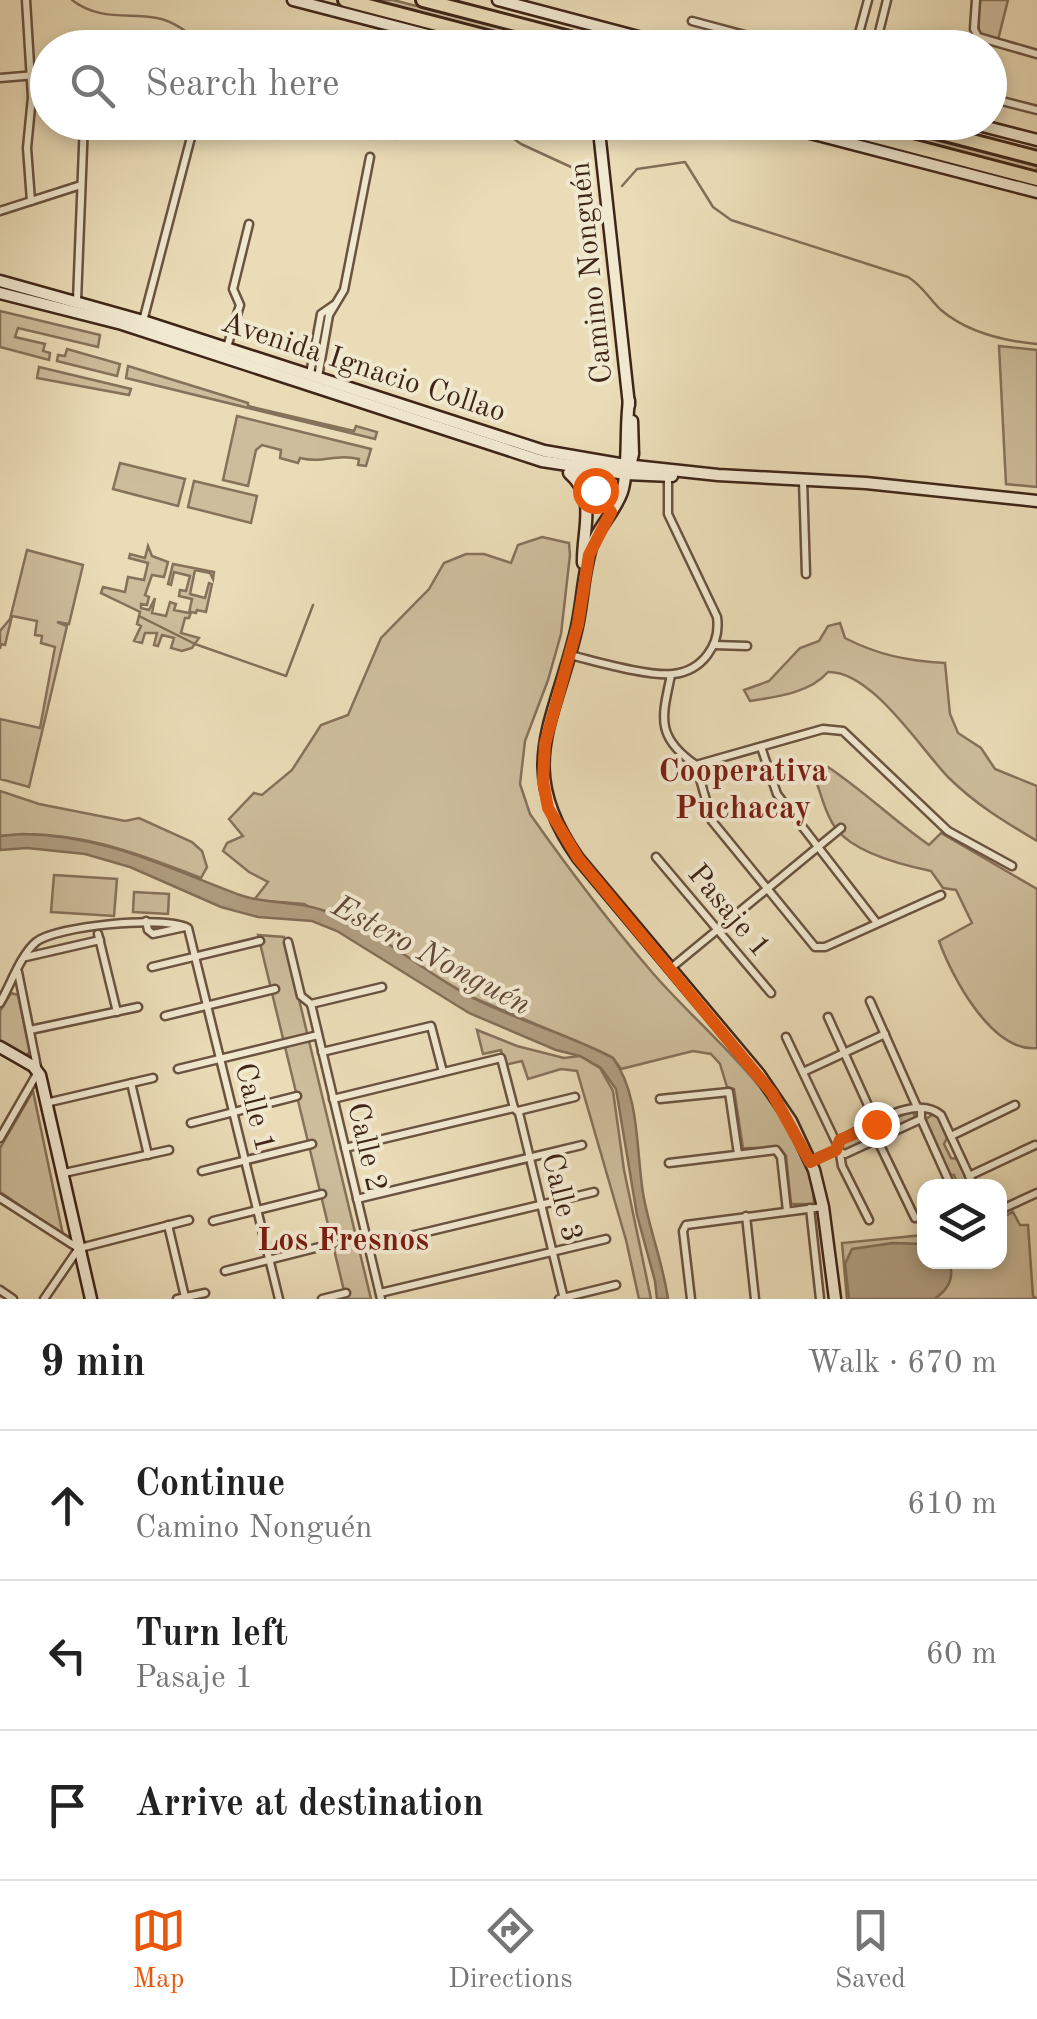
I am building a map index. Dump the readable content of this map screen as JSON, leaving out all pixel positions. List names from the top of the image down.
{
  "streets": {
    "main road": ["Camino Nonguén", "Avenida Ignacio Collao"],
    "street": [
      "Pasaje 1",
      "Calle 1",
      "Calle 2",
      "Calle 3"
    ]
  },
  "crossings": [
    ["Camino Nonguén", "Avenida Ignacio Collao"]
  ],
  "districts": ["Cooperativa Puchacay", "Los Fresnos"],
  "water": ["Estero Nonguén"],
  "page": {
    "search": "Search here",
    "heading": ["9 min", "Walk · 670 m"],
    "list": [
      ["Continue", "Camino Nonguén", "610 m"],
      ["Turn left", "Pasaje 1", "60 m"],
      "Arrive at destination"
    ],
    "nav": ["Map", "Directions", "Saved"]
  }
}
